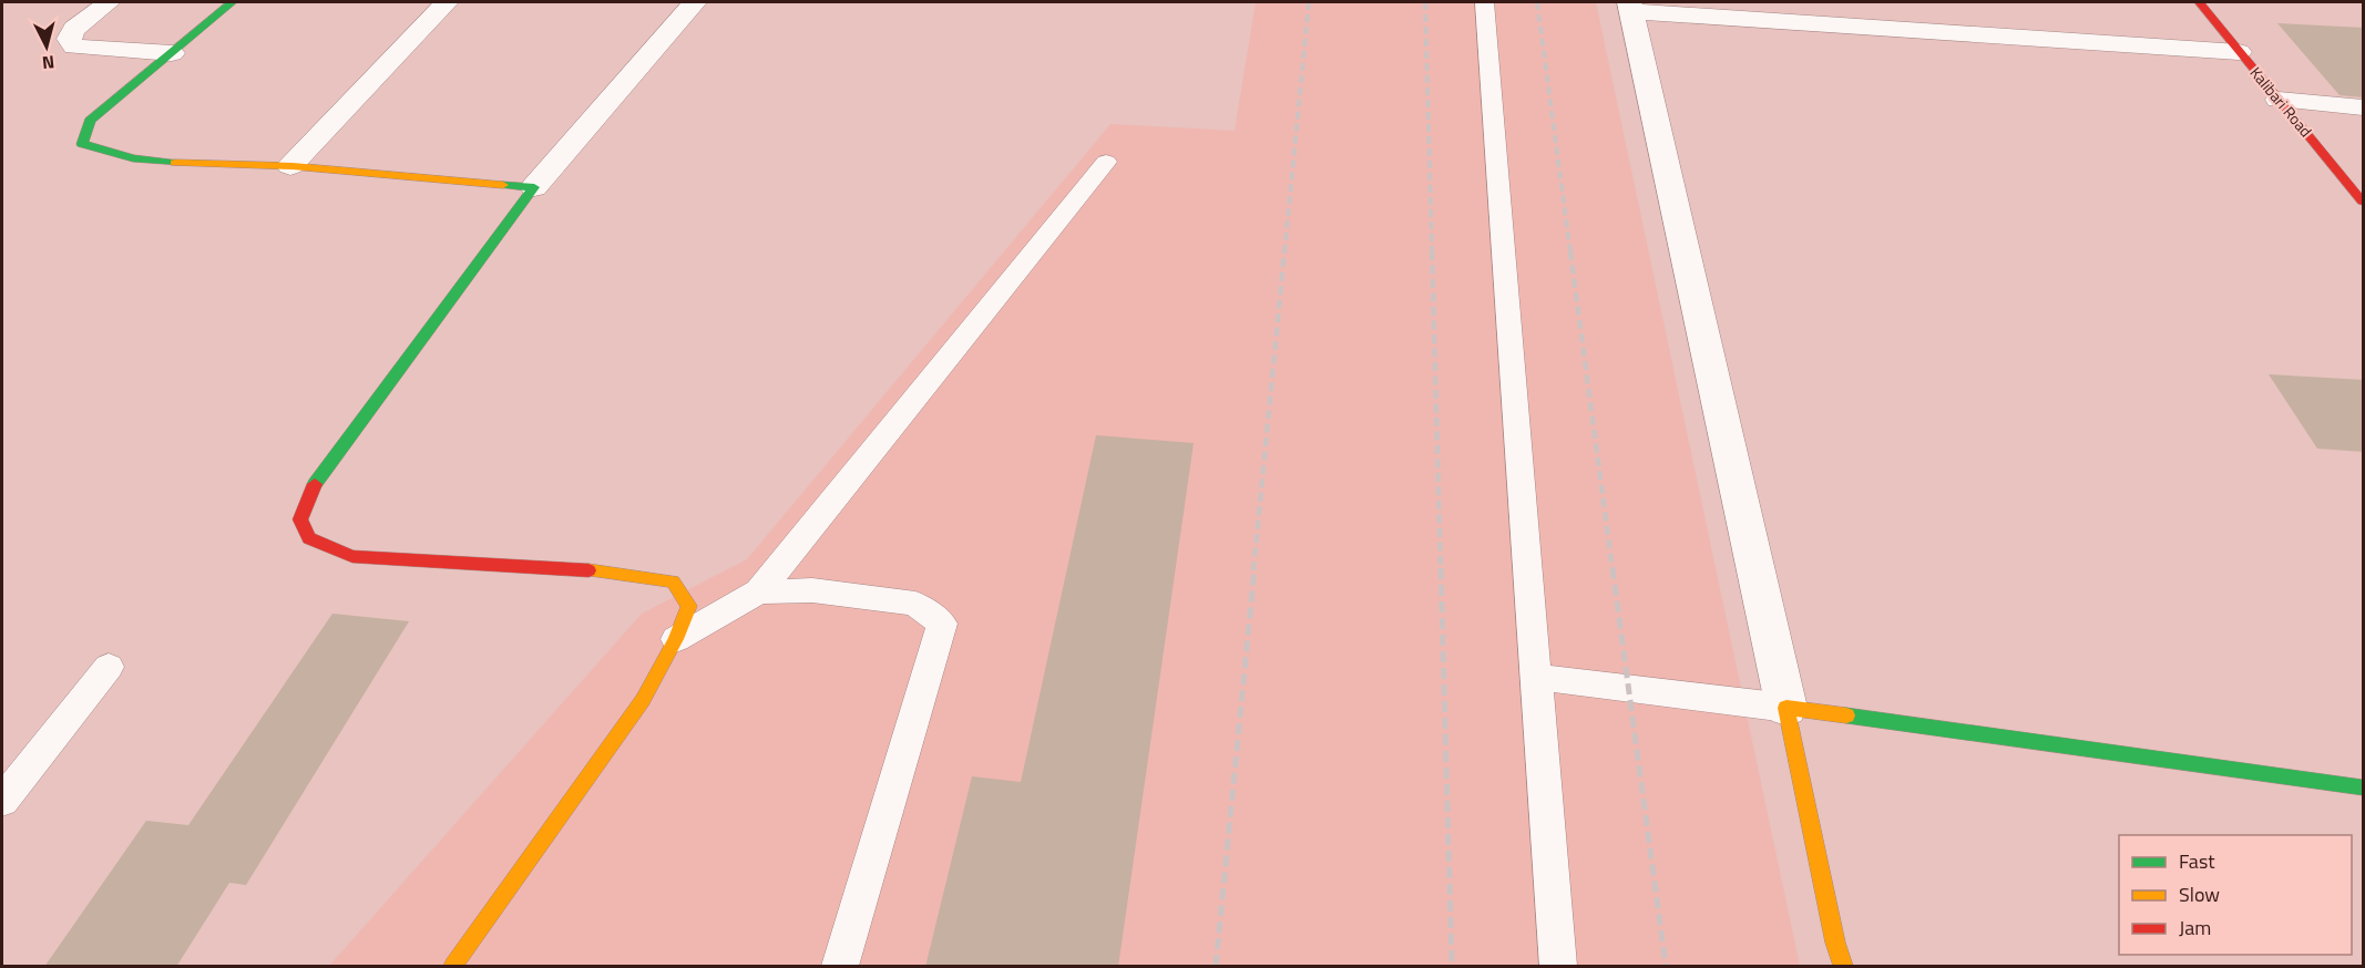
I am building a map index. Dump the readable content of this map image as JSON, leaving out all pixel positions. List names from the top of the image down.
{
  "streets": {
    "street": ["Kalibari Road"]
  },
  "legend": ["Fast", "Slow", "Jam"],
  "north": "bottom"
}
